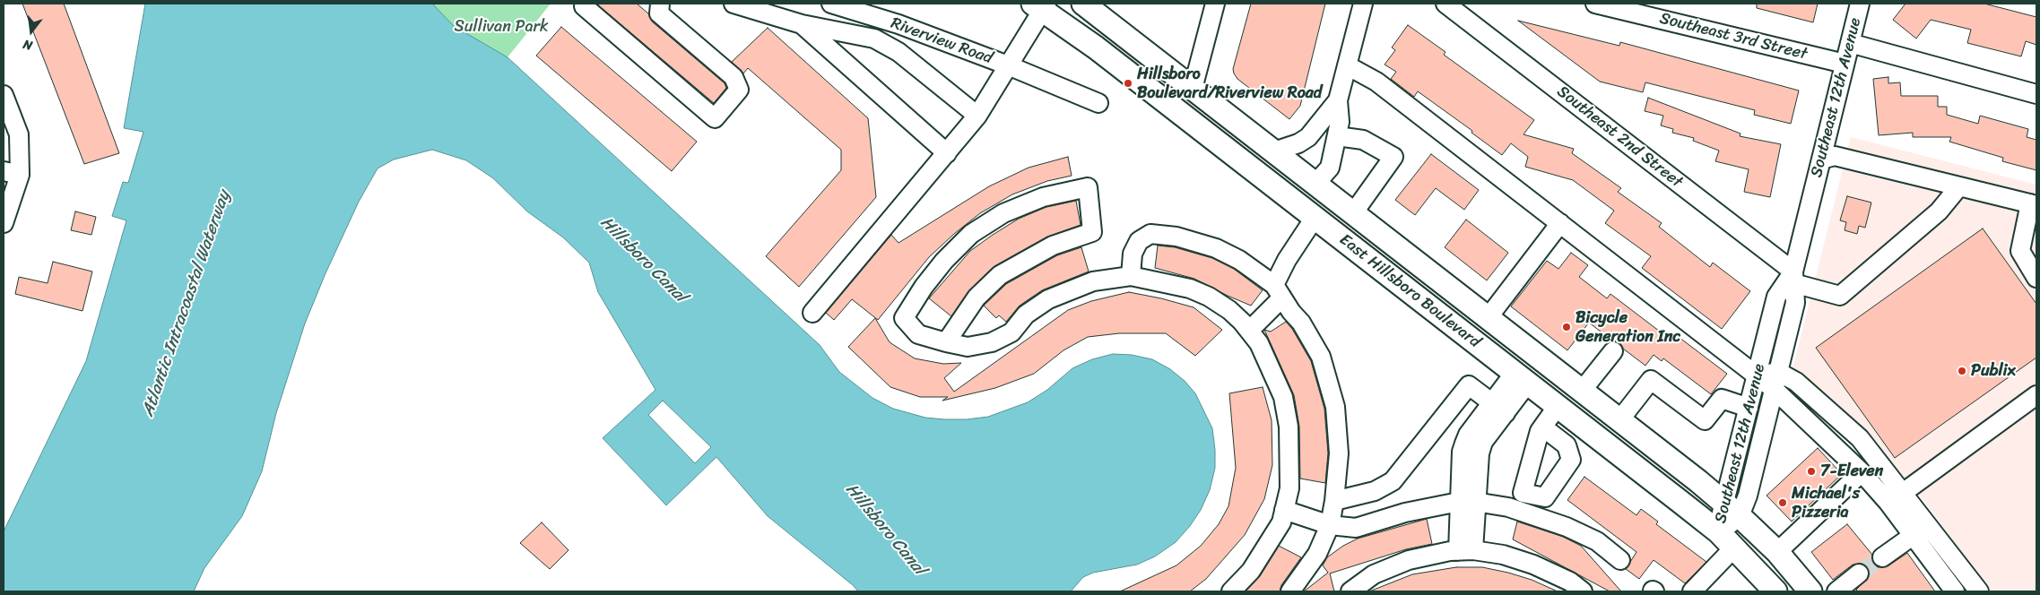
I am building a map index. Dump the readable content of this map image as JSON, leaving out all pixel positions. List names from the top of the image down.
{
  "streets": {
    "main road": ["East Hillsboro Boulevard"],
    "street": [
      "Southeast 3rd Street",
      "Riverview Road",
      "Southeast 12th Avenue",
      "Southeast 2nd Street"
    ]
  },
  "crossings": [
    ["Southeast 3rd Street", "Southeast 12th Avenue"],
    ["Riverview Road", "East Hillsboro Boulevard"],
    ["Southeast 12th Avenue", "Southeast 2nd Street"],
    ["Southeast 12th Avenue", "East Hillsboro Boulevard"]
  ],
  "water": ["Hillsboro Canal", "Atlantic Intracoastal Waterway"],
  "parks": ["Sullivan Park"],
  "places": [
    "Hillsboro Boulevard/Riverview Road",
    "Bicycle Generation Inc",
    "Publix",
    "7-Eleven",
    "Michael's Pizzeria"
  ],
  "north": "bottom"
}
